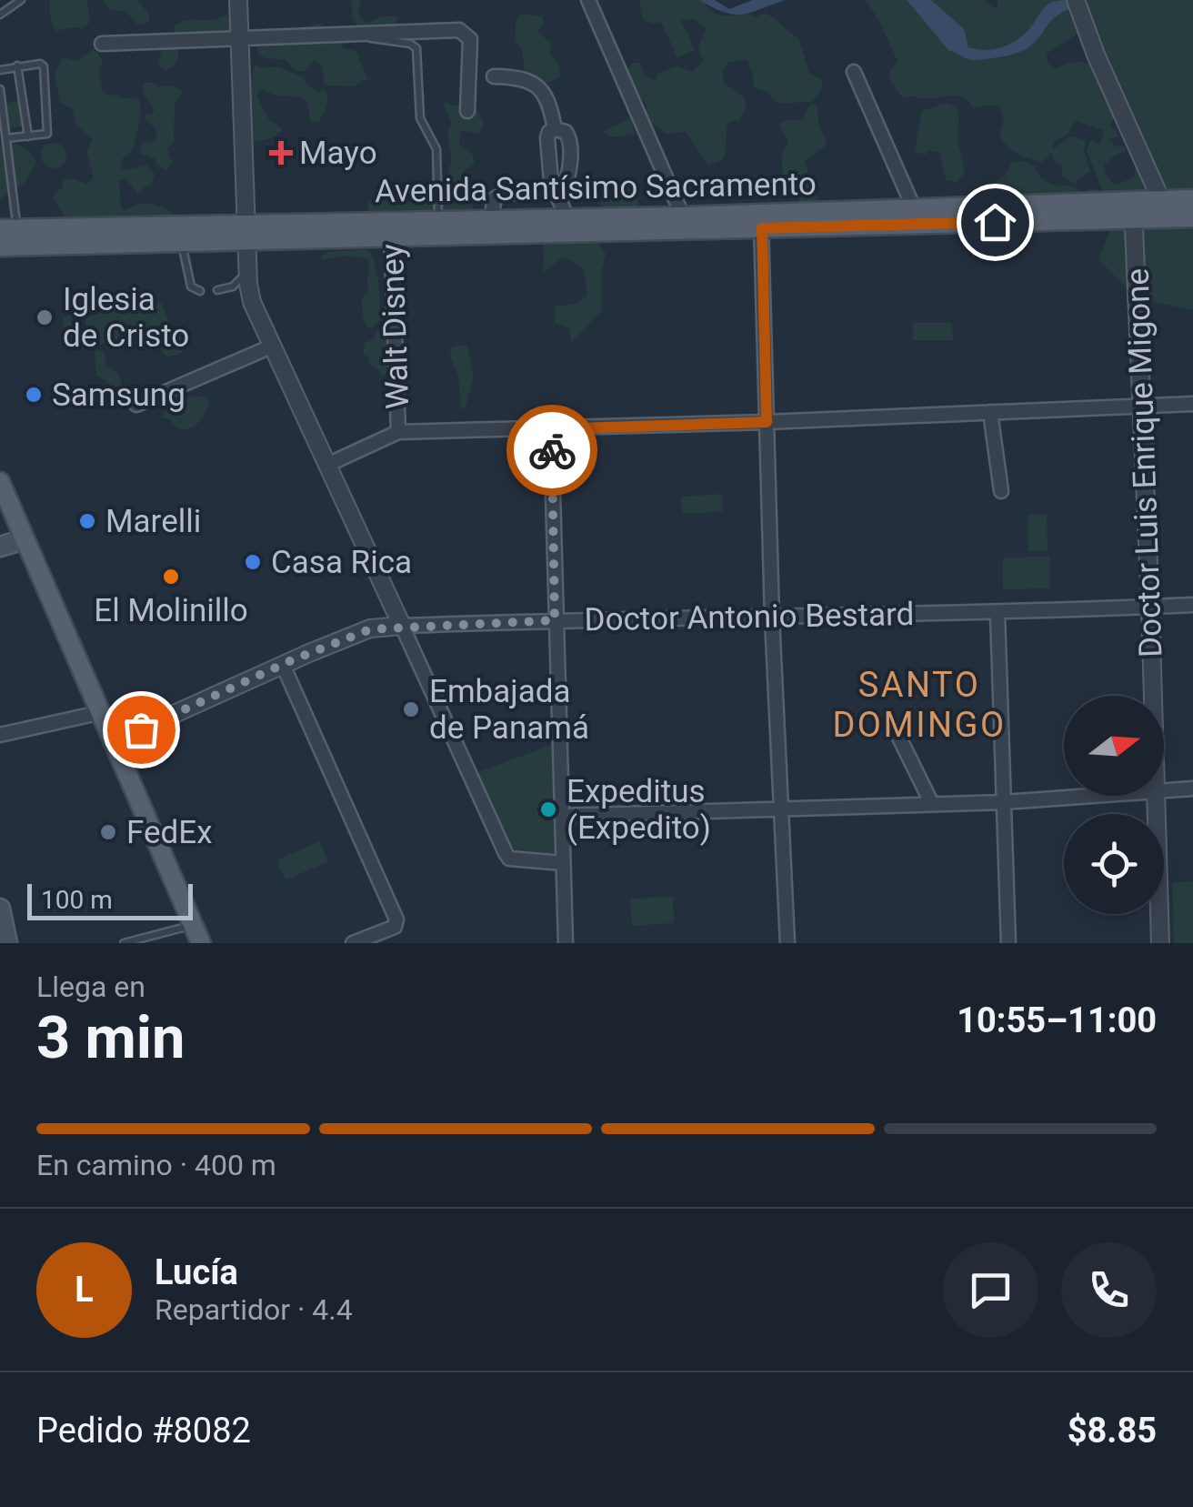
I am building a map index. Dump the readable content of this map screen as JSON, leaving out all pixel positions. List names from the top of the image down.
{
  "streets": {
    "main road": ["Avenida Santísimo Sacramento"],
    "street": ["Walt Disney", "Doctor Luis Enrique Migone", "Doctor Antonio Bestard"]
  },
  "crossings": [
    ["Avenida Santísimo Sacramento", "Walt Disney"],
    ["Avenida Santísimo Sacramento", "Doctor Luis Enrique Migone"],
    ["Doctor Luis Enrique Migone", "Doctor Antonio Bestard"]
  ],
  "districts": ["SANTO DOMINGO"],
  "places": {
    "health": ["Mayo"],
    "other": [
      "Iglesia de Cristo",
      "Samsung",
      "Marelli",
      "Casa Rica",
      "El Molinillo",
      "Embajada de Panamá",
      "Expeditus (Expedito)",
      "FedEx"
    ]
  },
  "scale_bar": "100 m",
  "north": "right",
  "page": {
    "scale": "100 m",
    "heading": ["3 min", "Llega en", "10:55–11:00"],
    "panel": [
      "Lucía",
      "Repartidor · 4.4",
      "Pedido #8082",
      "$8.85"
    ],
    "bar": "En camino · 400 m",
    "round": "L"
  }
}
